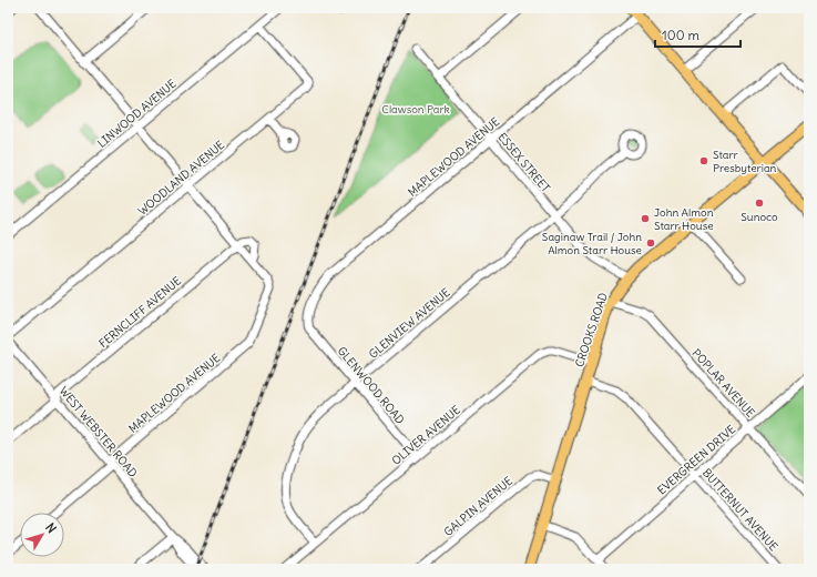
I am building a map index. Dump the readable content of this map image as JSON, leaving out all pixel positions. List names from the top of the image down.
{
  "streets": {
    "main road": ["CROOKS ROAD"],
    "street": [
      "LINWOOD AVENUE",
      "MAPLEWOOD AVENUE",
      "ESSEX STREET",
      "WOODLAND AVENUE",
      "FERNCLIFF AVENUE",
      "GLENVIEW AVENUE",
      "POPLAR AVENUE",
      "GLENWOOD ROAD",
      "WEST WEBSTER ROAD",
      "OLIVER AVENUE",
      "EVERGREEN DRIVE",
      "GALPIN AVENUE",
      "BUTTERNUT AVENUE"
    ]
  },
  "crossings": [
    ["LINWOOD AVENUE", "WOODLAND AVENUE"],
    ["MAPLEWOOD AVENUE", "ESSEX STREET"],
    ["MAPLEWOOD AVENUE", "GLENWOOD ROAD"],
    ["MAPLEWOOD AVENUE", "WEST WEBSTER ROAD"],
    ["ESSEX STREET", "GLENVIEW AVENUE"],
    ["ESSEX STREET", "CROOKS ROAD"],
    ["FERNCLIFF AVENUE", "WEST WEBSTER ROAD"],
    ["GLENVIEW AVENUE", "GLENWOOD ROAD"],
    ["GLENVIEW AVENUE", "OLIVER AVENUE"],
    ["CROOKS ROAD", "POPLAR AVENUE"],
    ["CROOKS ROAD", "OLIVER AVENUE"],
    ["CROOKS ROAD", "GALPIN AVENUE"],
    ["CROOKS ROAD", "BUTTERNUT AVENUE"],
    ["POPLAR AVENUE", "EVERGREEN DRIVE"],
    ["GLENWOOD ROAD", "OLIVER AVENUE"],
    ["EVERGREEN DRIVE", "BUTTERNUT AVENUE"]
  ],
  "parks": ["Clawson Park"],
  "places": [
    "Starr Presbyterian",
    "Sunoco",
    "John Almon Starr House",
    "Saginaw Trail / John Almon Starr House"
  ],
  "scale_bar": "100 m",
  "north": "top right"
}
